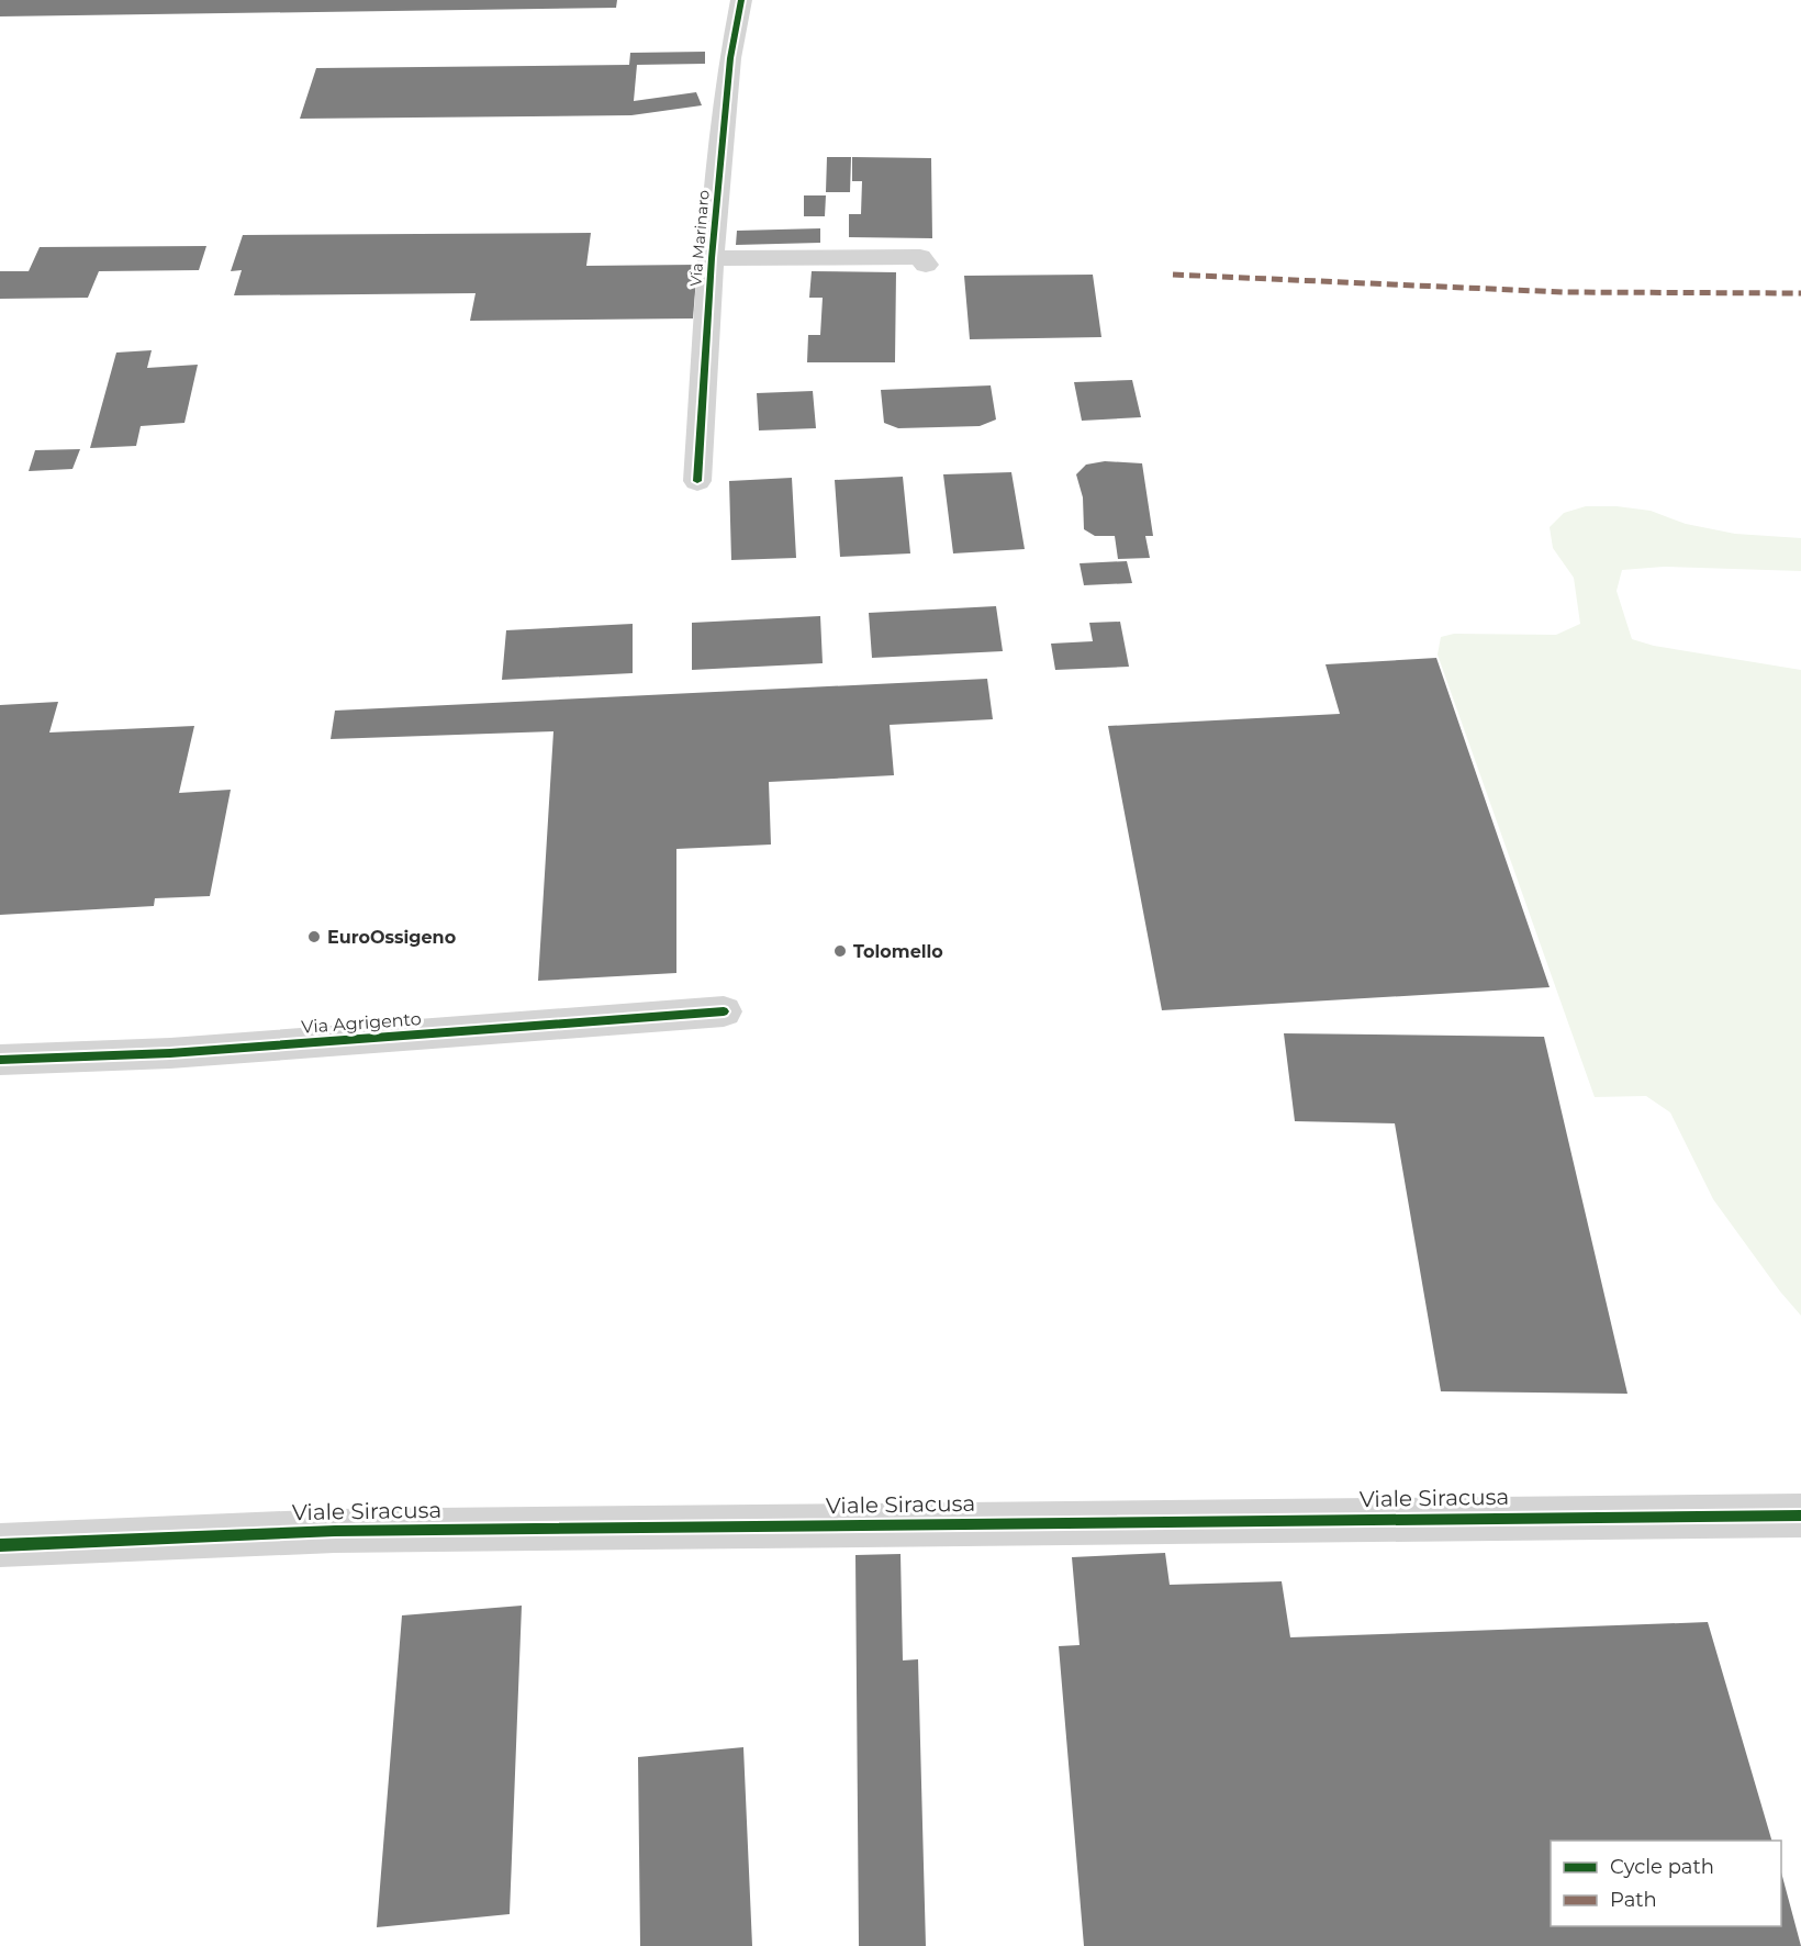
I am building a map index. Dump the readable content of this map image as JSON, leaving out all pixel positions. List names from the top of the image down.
{
  "streets": {
    "street": ["Via Marinaro", "Via Agrigento", "Viale Siracusa"]
  },
  "places": ["EuroOssigeno", "Tolomello"],
  "legend": ["Cycle path", "Path"]
}
